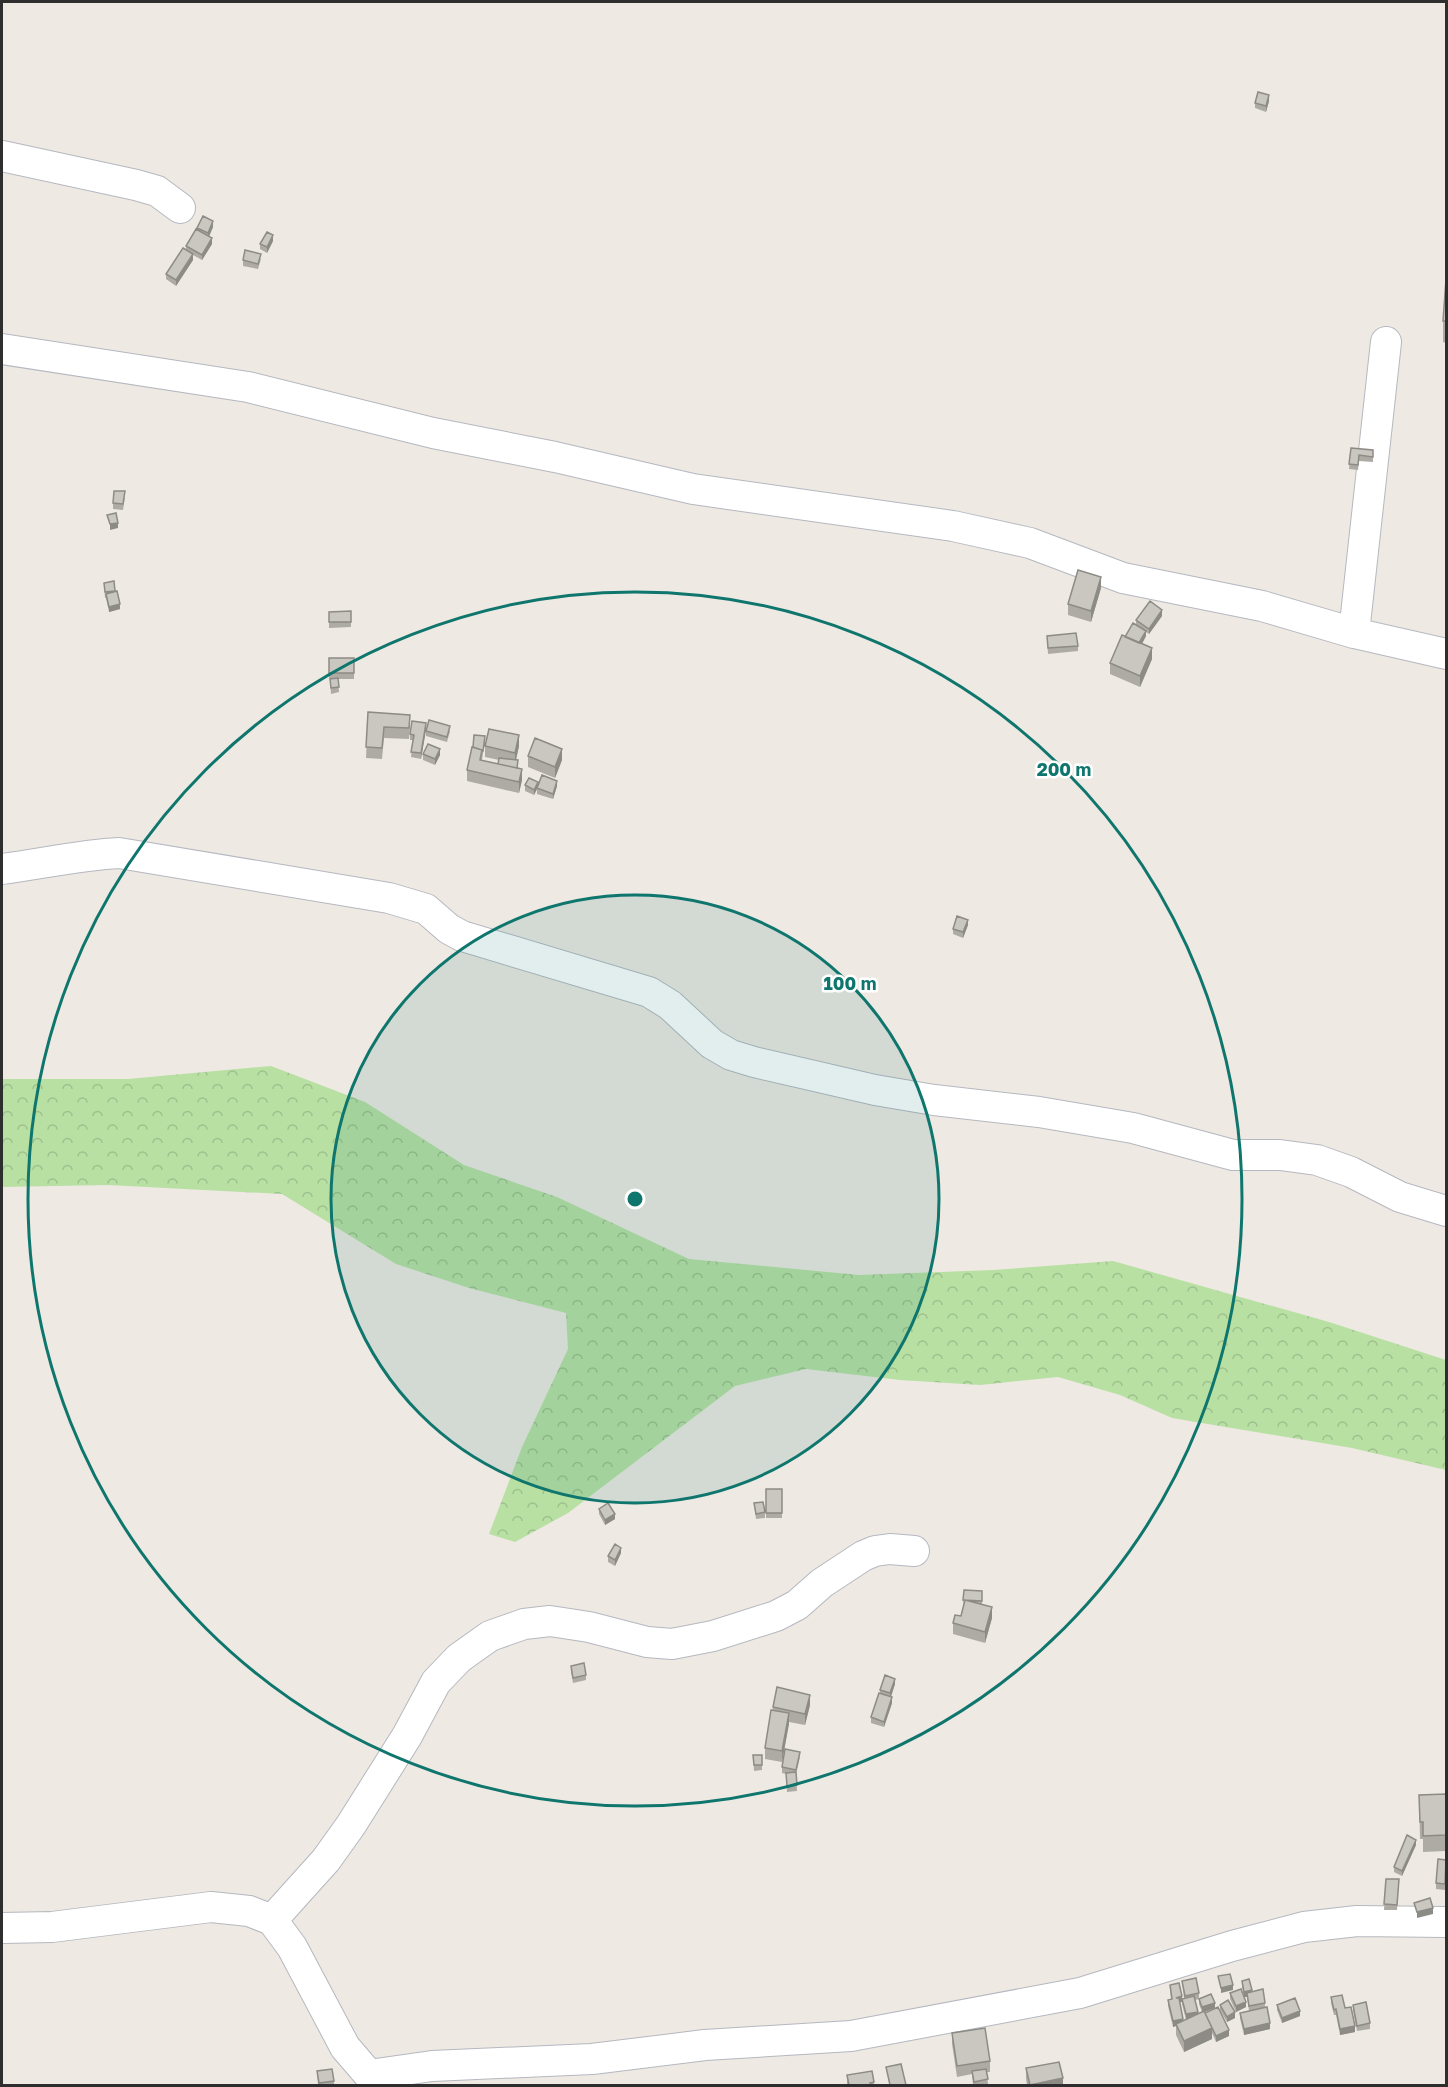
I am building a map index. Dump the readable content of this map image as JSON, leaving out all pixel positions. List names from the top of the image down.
{
  "rings": ["200 m", "100 m"]
}
